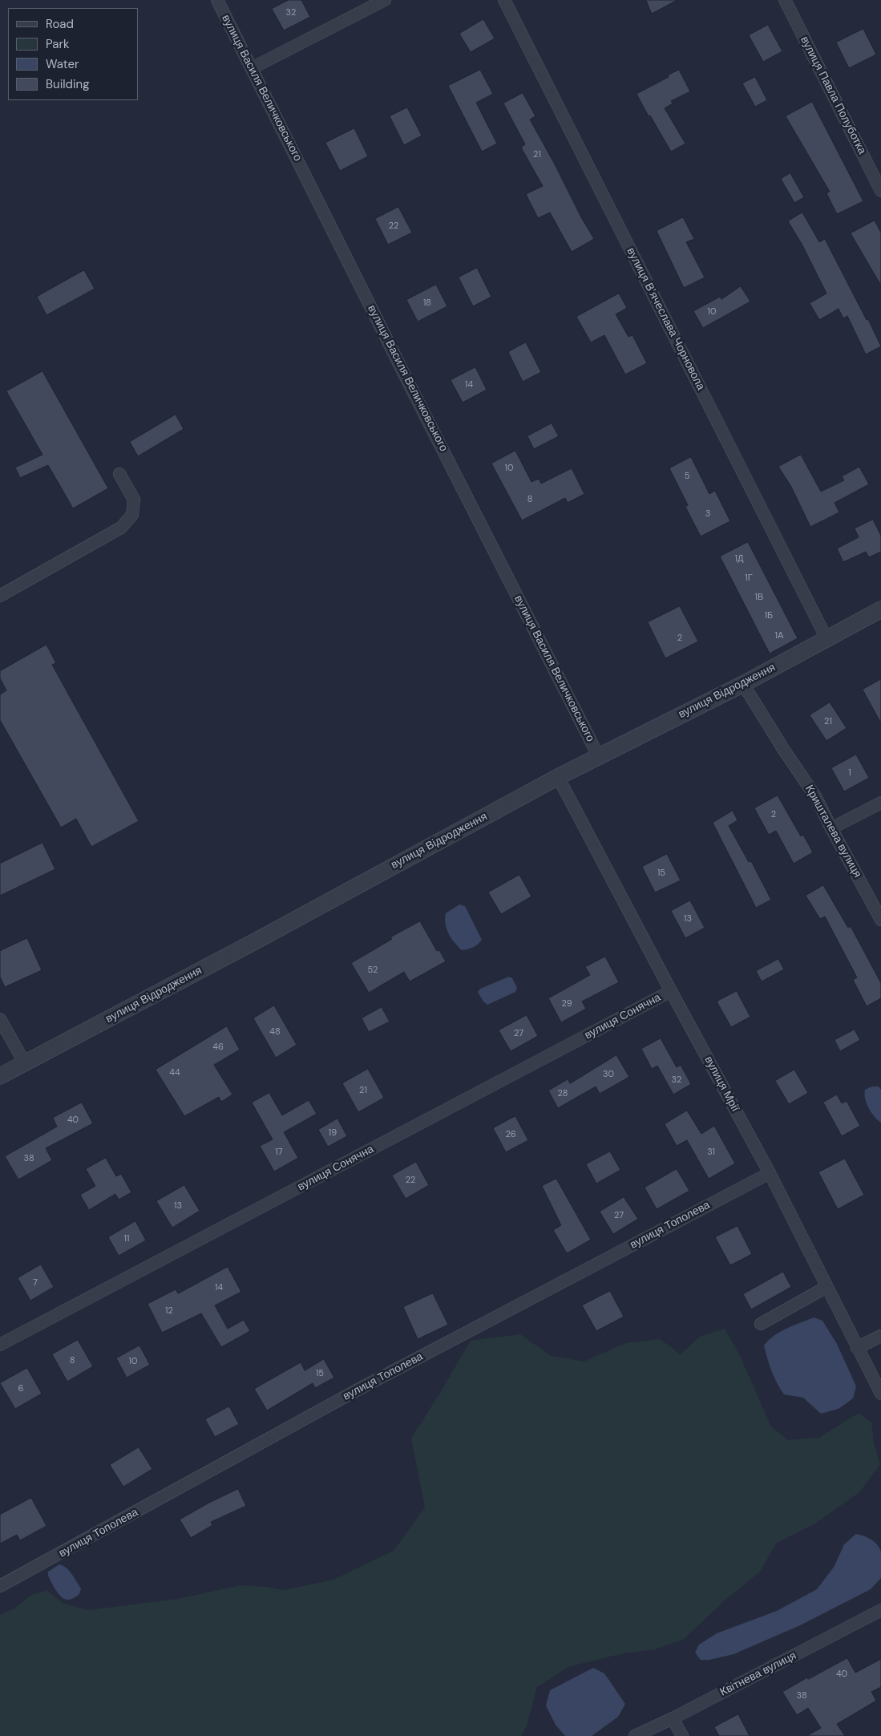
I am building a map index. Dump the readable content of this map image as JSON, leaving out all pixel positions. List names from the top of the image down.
{
  "streets": {
    "street": [
      "вулиця Василя Величковського",
      "вулиця Павла Полуботка",
      "вулиця Вʼячеслава Чорновола",
      "вулиця Відродження",
      "Кришталева вулиця",
      "вулиця Сонячна",
      "вулиця Мрії",
      "вулиця Тополева",
      "Квітнева вулиця"
    ]
  },
  "crossings": [
    ["вулиця Василя Величковського", "вулиця Відродження"],
    ["вулиця Вʼячеслава Чорновола", "вулиця Відродження"],
    ["вулиця Відродження", "Кришталева вулиця"],
    ["вулиця Відродження", "вулиця Мрії"],
    ["вулиця Сонячна", "вулиця Мрії"],
    ["вулиця Мрії", "вулиця Тополева"]
  ],
  "house_numbers": [
    "32",
    "21",
    "22",
    "18",
    "10",
    "14",
    "10",
    "5",
    "8",
    "3",
    "1Д",
    "1Г",
    "1В",
    "1Б",
    "1А",
    "2",
    "21",
    "1",
    "2",
    "15",
    "13",
    "52",
    "29",
    "48",
    "27",
    "46",
    "44",
    "30",
    "32",
    "21",
    "28",
    "40",
    "19",
    "26",
    "17",
    "31",
    "38",
    "22",
    "13",
    "27",
    "11",
    "7",
    "14",
    "12",
    "8",
    "10",
    "15",
    "6",
    "40",
    "38"
  ],
  "legend": [
    "Road",
    "Park",
    "Water",
    "Building"
  ]
}
